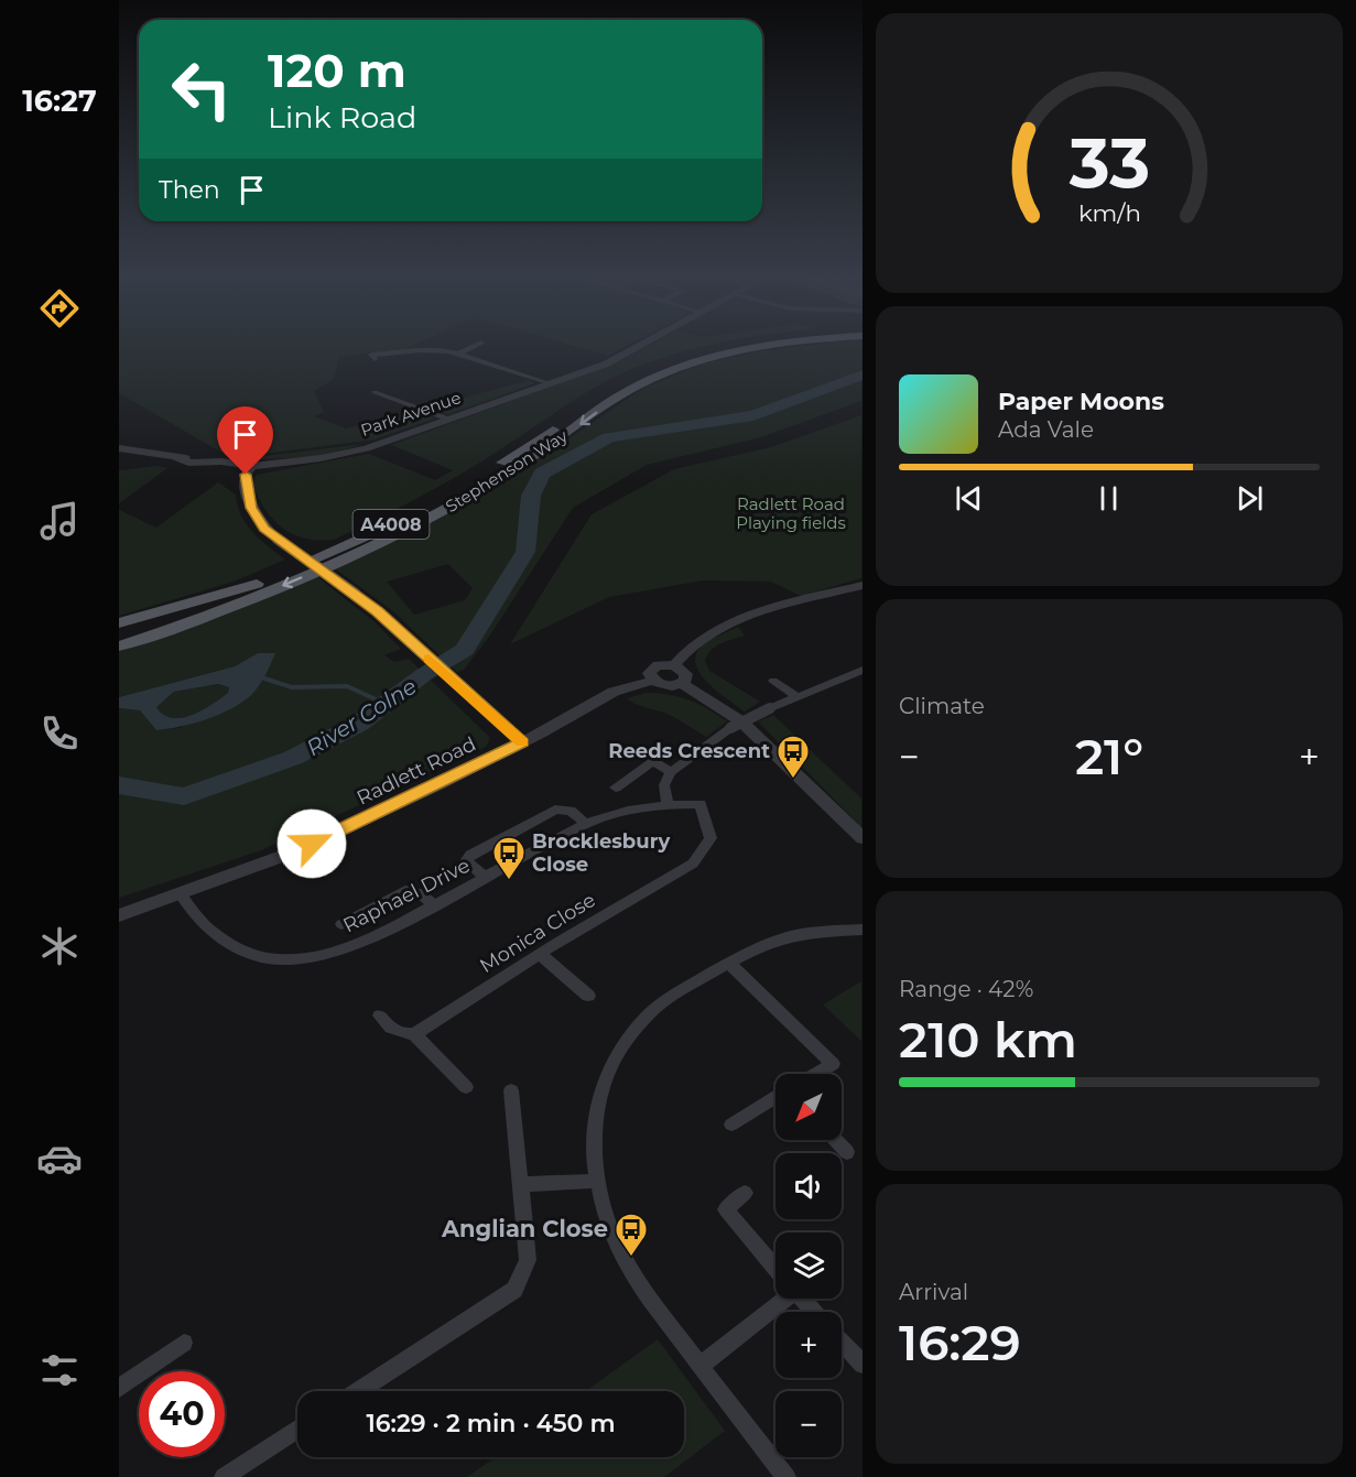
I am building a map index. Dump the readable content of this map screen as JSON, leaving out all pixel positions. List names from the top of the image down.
{
  "streets": {
    "main road": ["Stephenson Way", "A4008"],
    "street": [
      "Park Avenue",
      "Radlett Road",
      "Raphael Drive",
      "Monica Close"
    ]
  },
  "crossings": [
    ["Radlett Road", "Raphael Drive"],
    ["Raphael Drive", "Monica Close"]
  ],
  "water": ["River Colne"],
  "parks": ["Radlett Road Playing fields"],
  "places": {
    "bus stop": ["Reeds Crescent", "Brocklesbury Close", "Anglian Close"]
  },
  "north": "bottom left",
  "page": {
    "tabs": "16:27",
    "turn": ["120 m", "Link Road"],
    "then": "Then",
    "song": ["Paper Moons", "Ada Vale"],
    "tile": [
      "Climate",
      ["Range · 42%", "210 km"],
      ["Arrival", "16:29"]
    ],
    "heat": ["−", "21°", "+"],
    "map_buttons": ["+", "−"],
    "limit": "40",
    "trip": "16:29 · 2 min · 450 m",
    "gauge": ["33", "km/h"]
  }
}
